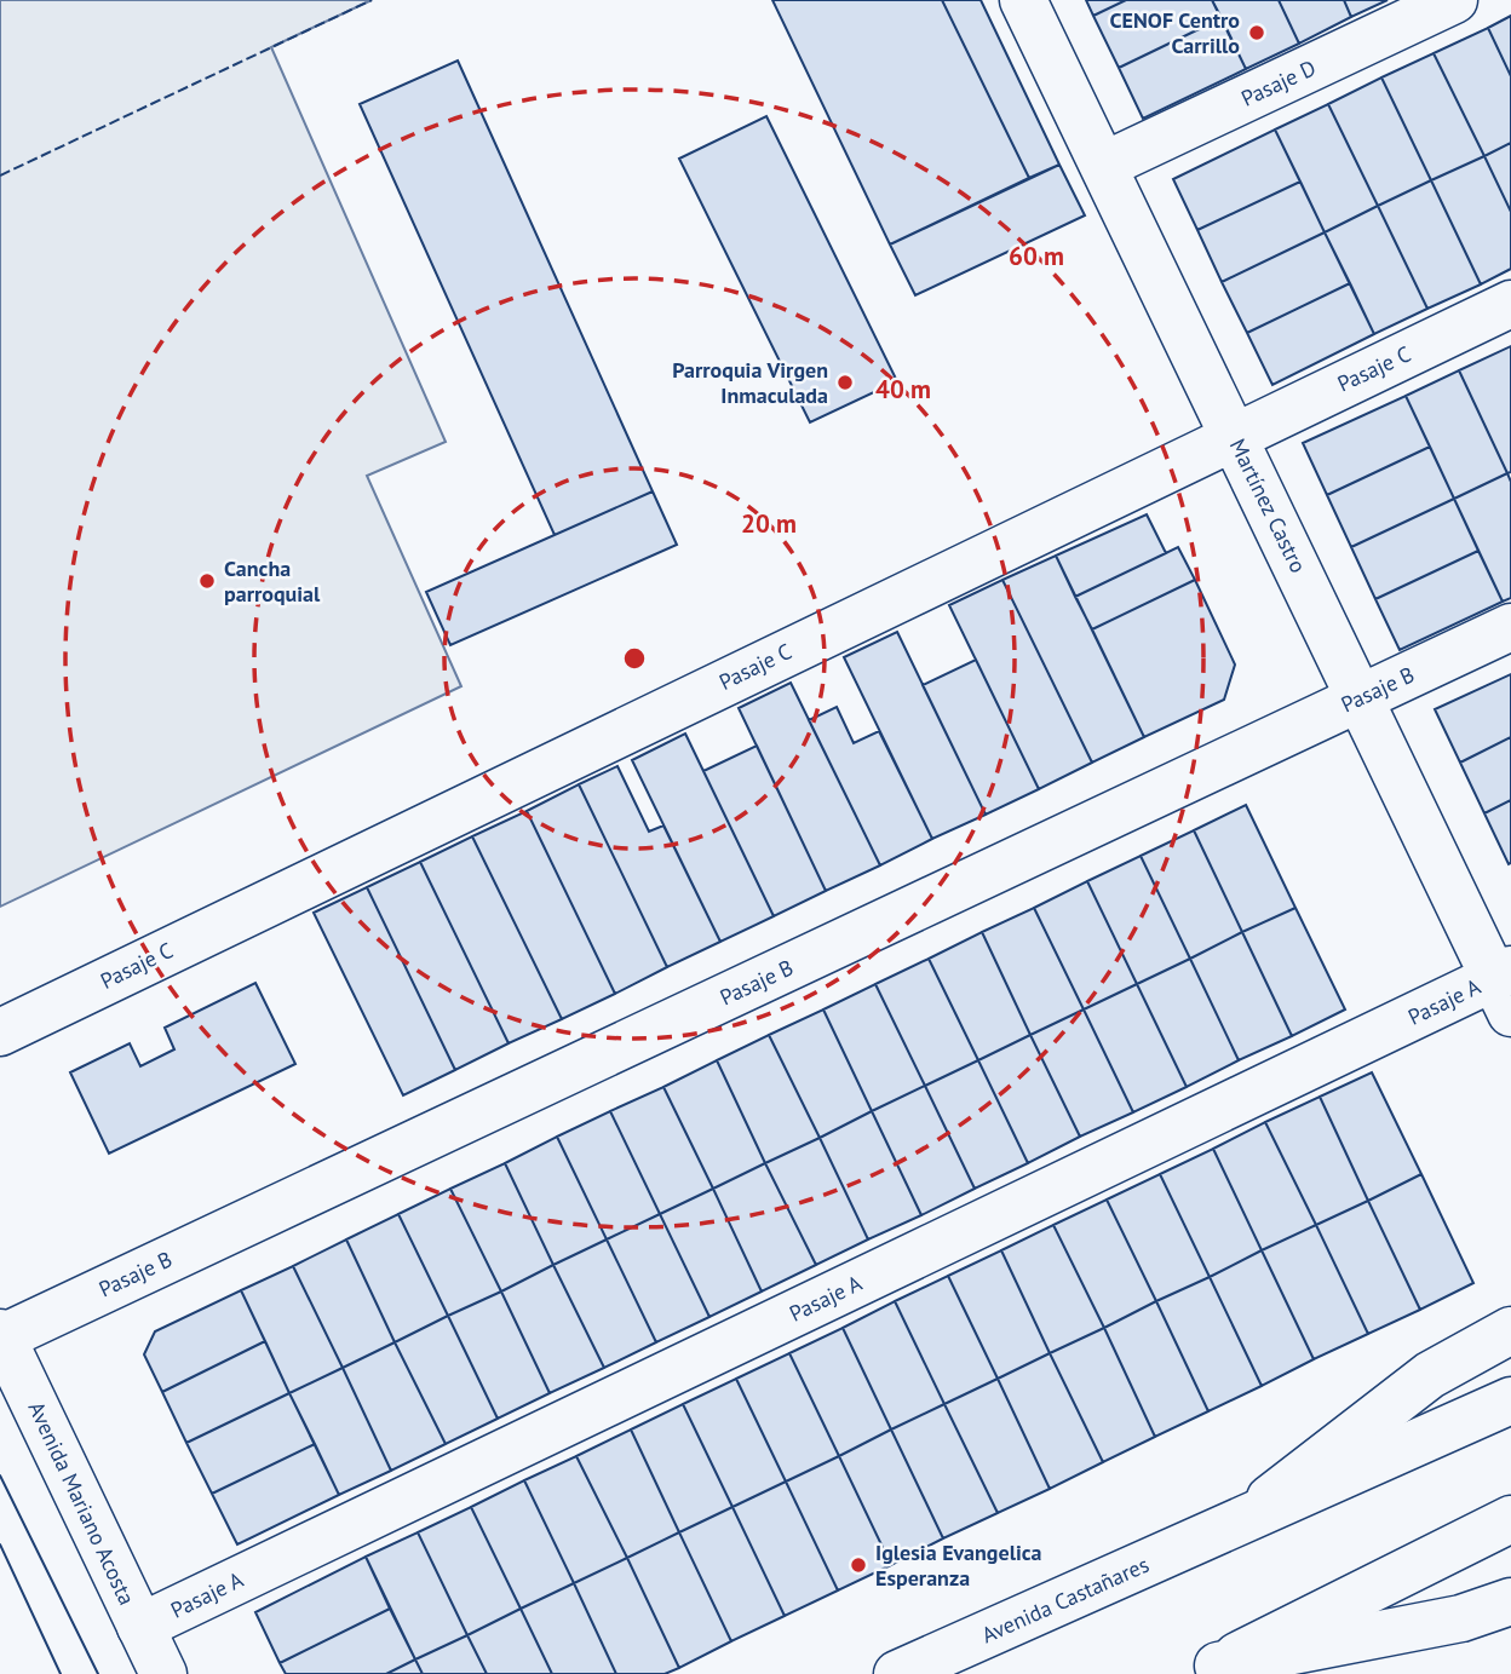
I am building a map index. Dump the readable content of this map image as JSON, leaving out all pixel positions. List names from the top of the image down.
{
  "streets": {
    "main road": [
      "Pasaje D",
      "Pasaje C",
      "Martínez Castro",
      "Pasaje B",
      "Pasaje A",
      "Avenida Mariano Acosta",
      "Avenida Castañares"
    ]
  },
  "crossings": [
    ["Pasaje D", "Martínez Castro"],
    ["Pasaje C", "Martínez Castro"],
    ["Martínez Castro", "Pasaje B"],
    ["Martínez Castro", "Pasaje A"],
    ["Pasaje B", "Avenida Mariano Acosta"],
    ["Pasaje A", "Avenida Mariano Acosta"]
  ],
  "places": [
    "CENOF Centro Carrillo",
    "Parroquia Virgen Inmaculada",
    "Cancha parroquial",
    "Iglesia Evangelica Esperanza"
  ],
  "rings": ["60 m", "40 m", "20 m"]
}
